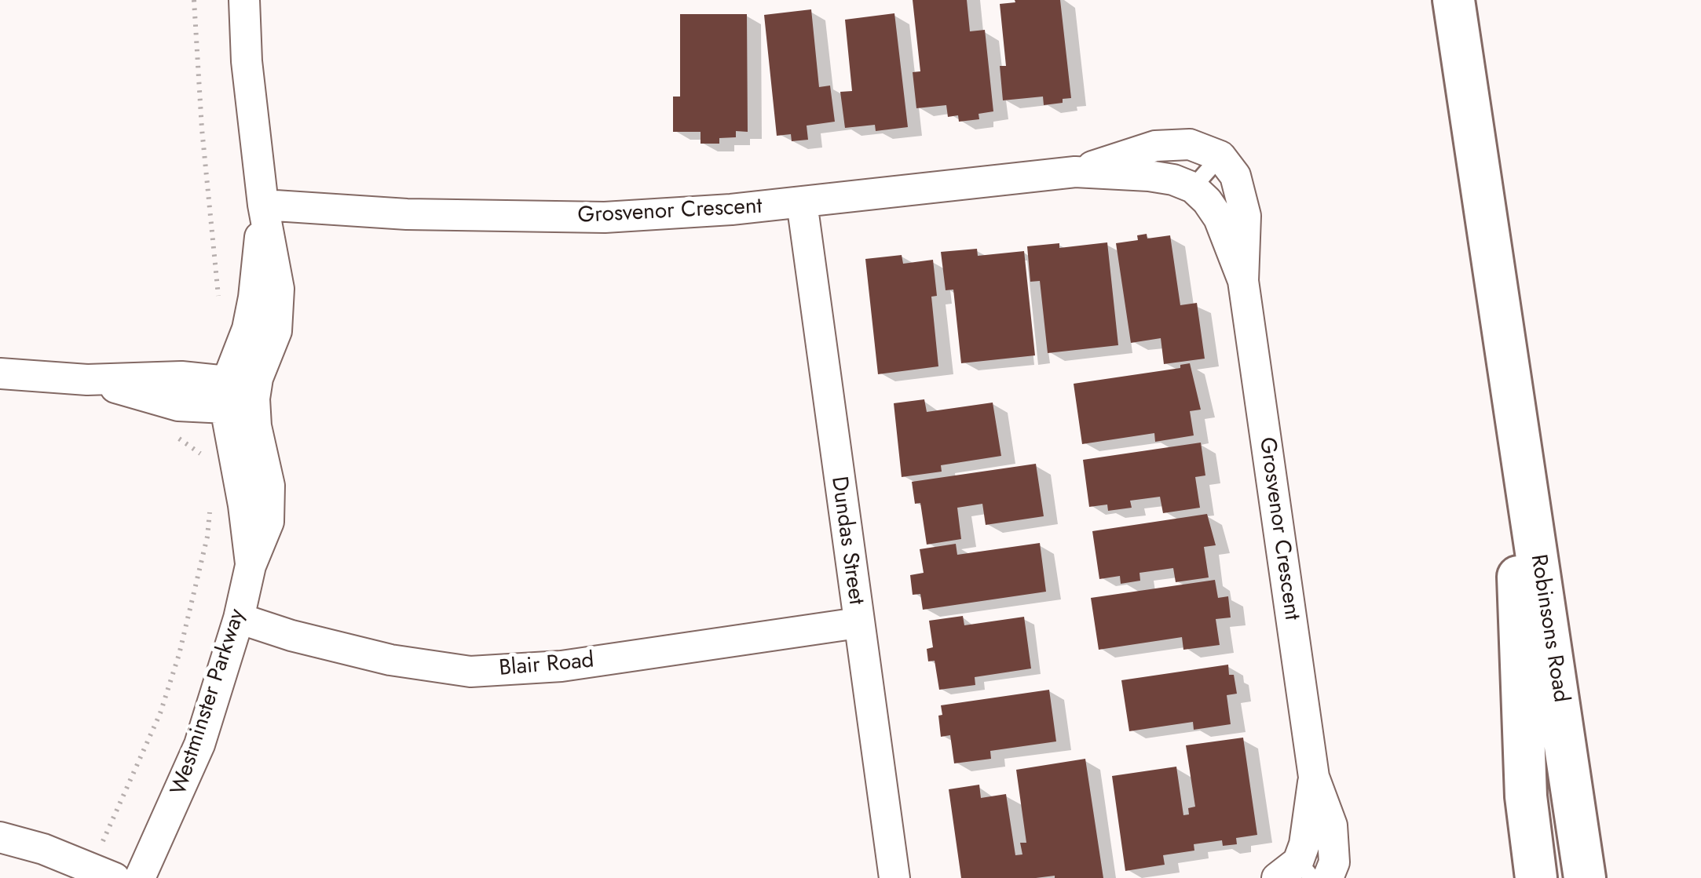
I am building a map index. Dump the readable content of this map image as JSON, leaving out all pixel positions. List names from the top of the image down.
{
  "streets": {
    "main road": ["Robinsons Road"],
    "street": [
      "Grosvenor Crescent",
      "Dundas Street",
      "Blair Road",
      "Westminster Parkway"
    ]
  },
  "crossings": [
    ["Grosvenor Crescent", "Dundas Street"],
    ["Grosvenor Crescent", "Westminster Parkway"],
    ["Dundas Street", "Blair Road"],
    ["Blair Road", "Westminster Parkway"]
  ]
}
